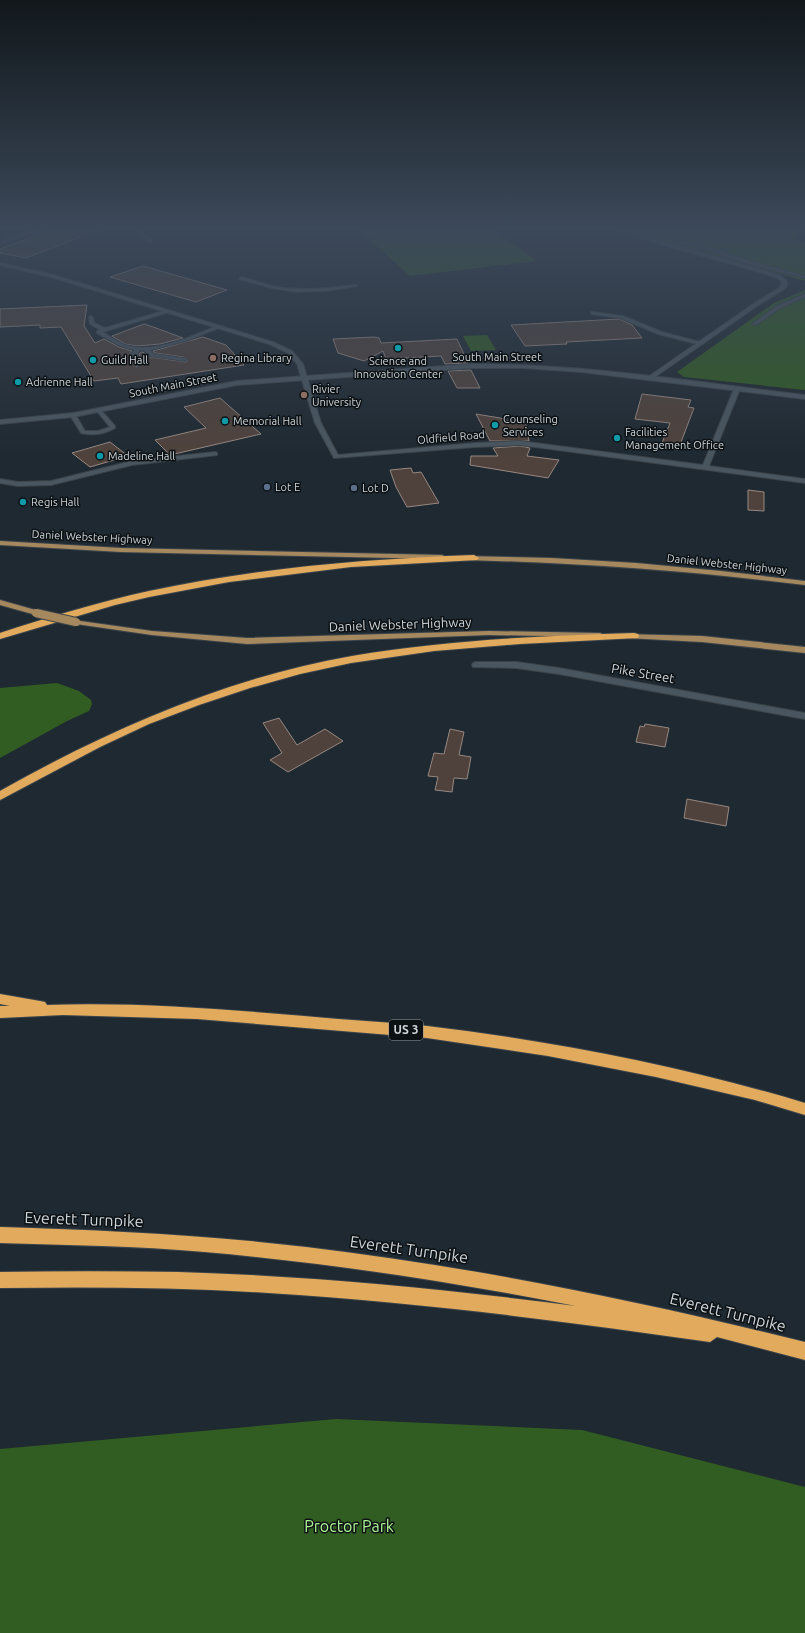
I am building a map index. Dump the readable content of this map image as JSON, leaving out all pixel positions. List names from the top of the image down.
{
  "streets": {
    "highway": ["US 3", "Everett Turnpike"],
    "main road": ["Daniel Webster Highway"],
    "street": ["South Main Street", "Oldfield Road", "Pike Street"]
  },
  "crossings": [
    ["South Main Street", "Oldfield Road"]
  ],
  "parks": ["Proctor Park"],
  "places": [
    "Science and Innovation Center",
    "Regina Library",
    "Guild Hall",
    "Adrienne Hall",
    "Rivier University",
    "Memorial Hall",
    "Counseling Services",
    "Facilities Management Office",
    "Madeline Hall",
    "Lot E",
    "Lot D",
    "Regis Hall"
  ]
}
